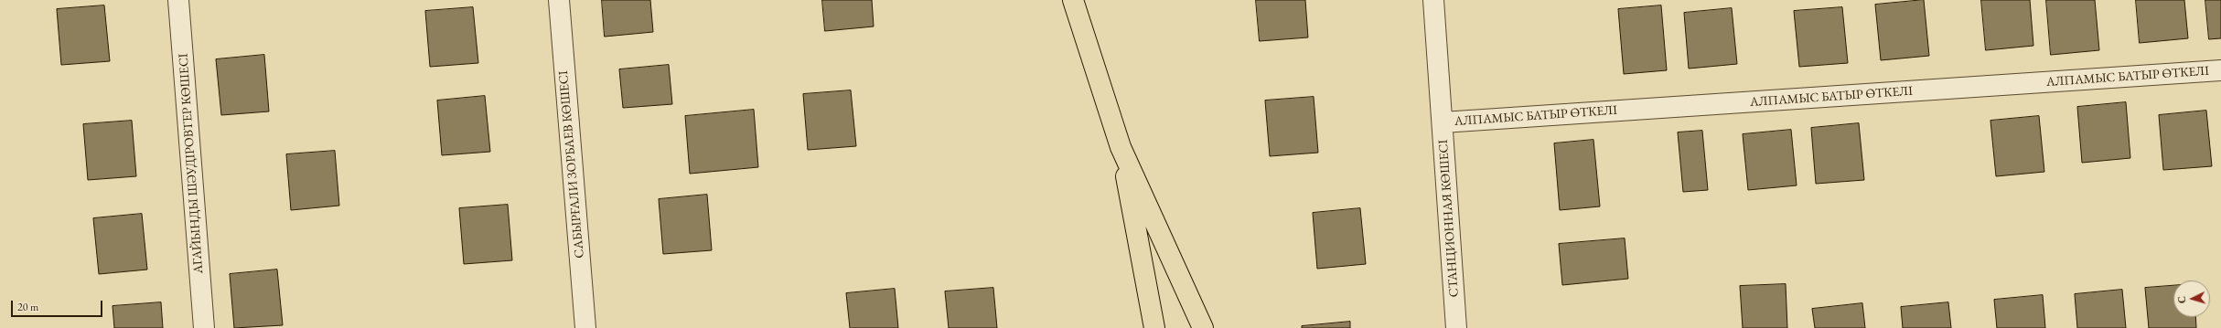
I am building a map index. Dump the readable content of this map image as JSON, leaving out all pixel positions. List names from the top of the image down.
{
  "streets": {
    "street": [
      "АЛПАМЫС БАТЫР ӨТКЕЛІ",
      "АГАЙЫНДЫ ШӘУДІРОВТЕР КӨШЕСI",
      "САБЫРҒАЛИ ЗОРБАЕВ КӨШЕСІ",
      "СТАНЦИОННАЯ КӨШЕСІ"
    ]
  },
  "crossings": [
    ["АЛПАМЫС БАТЫР ӨТКЕЛІ", "СТАНЦИОННАЯ КӨШЕСІ"]
  ],
  "scale_bar": "20 m",
  "north": "left"
}
